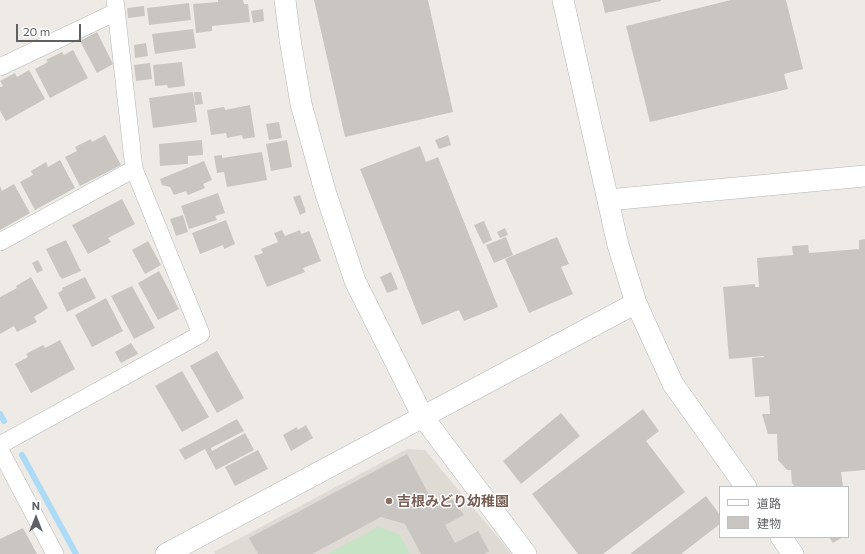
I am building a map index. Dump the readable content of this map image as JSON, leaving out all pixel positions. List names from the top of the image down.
{
  "places": ["吉根みどり幼稚園"],
  "legend": ["道路", "建物"],
  "scale_bar": "20 m",
  "north": "top"
}
